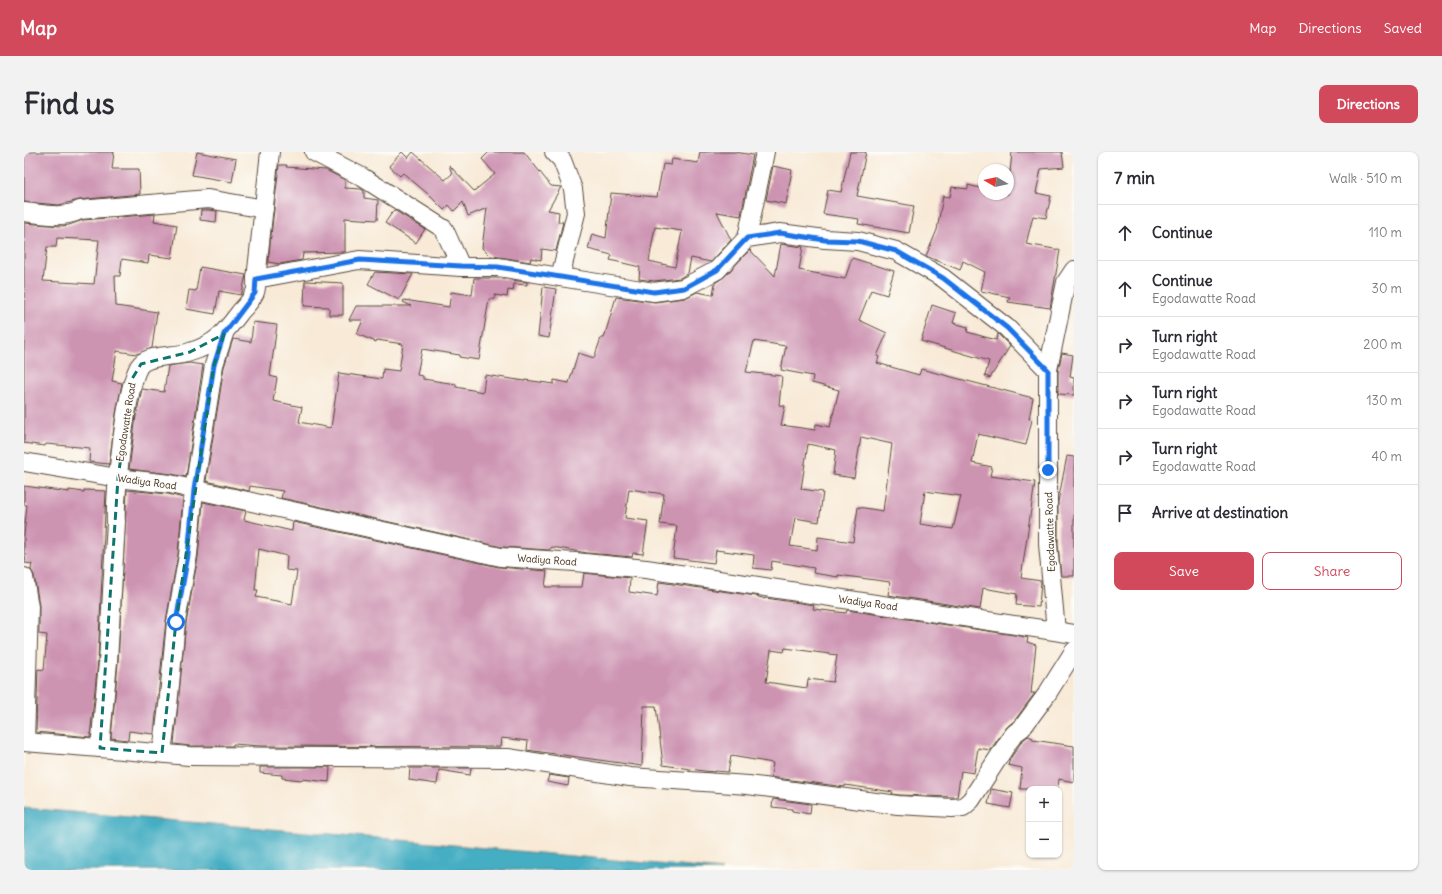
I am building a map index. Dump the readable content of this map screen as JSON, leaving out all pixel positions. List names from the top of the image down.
{
  "streets": {
    "street": ["Egodawatte Road", "Wadiya Road"]
  },
  "crossings": [
    ["Egodawatte Road", "Wadiya Road"]
  ],
  "north": "left",
  "page": {
    "header": "Map",
    "nav": ["Map", "Directions", "Saved"],
    "buttons": [
      "Directions",
      ["Save", "Share"]
    ],
    "title": "Find us",
    "heading": ["7 min", "Walk · 510 m"],
    "list": [
      ["Continue", "110 m"],
      ["Continue", "Egodawatte Road", "30 m"],
      ["Turn right", "Egodawatte Road", "200 m"],
      ["Turn right", "Egodawatte Road", "130 m"],
      ["Turn right", "Egodawatte Road", "40 m"],
      "Arrive at destination"
    ],
    "map_buttons": ["+", "−"]
  }
}
